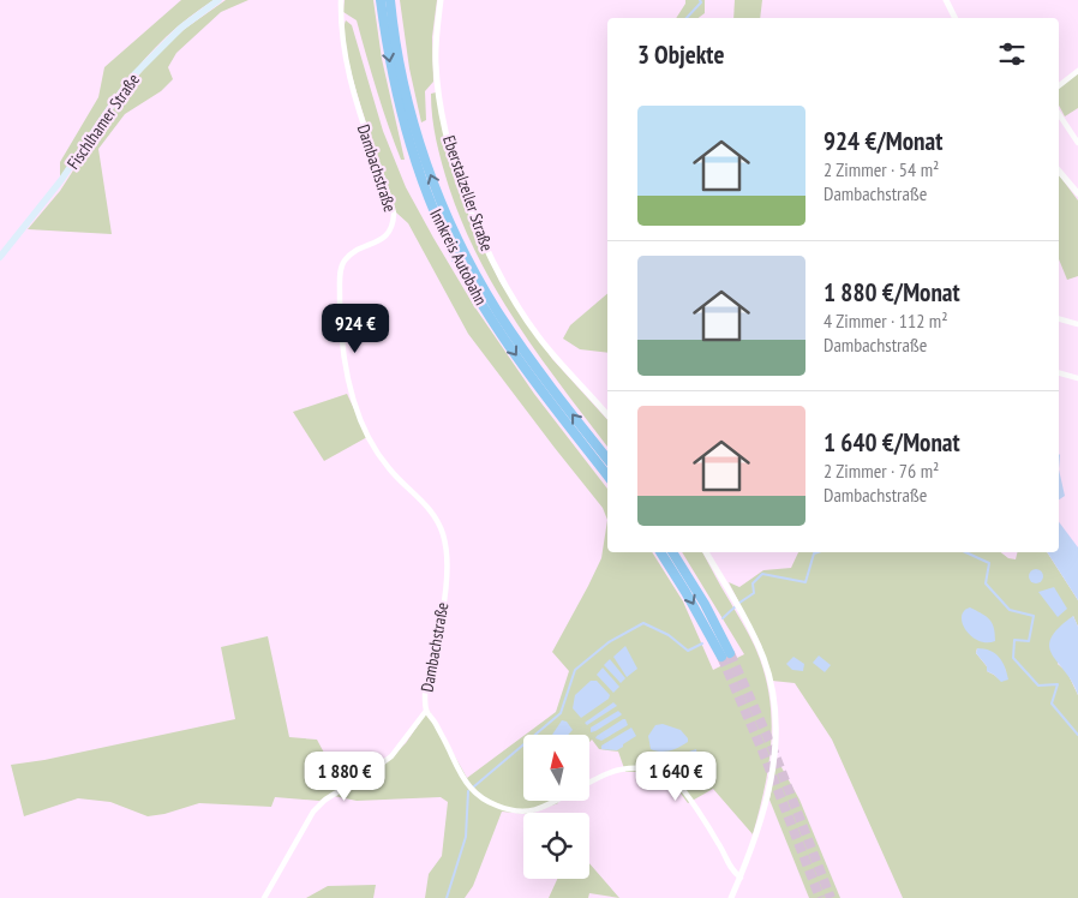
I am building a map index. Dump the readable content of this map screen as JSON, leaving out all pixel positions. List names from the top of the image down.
{
  "streets": {
    "highway": ["Innkreis Autobahn"],
    "main road": ["Fischlhamer Straße"],
    "street": ["Dambachstraße", "Eberstalzeller Straße"]
  },
  "north": "top",
  "page": {
    "heading": "3 Objekte",
    "list": [
      {
        "name": "924 €/Monat",
        "note": "2 Zimmer · 54 m² · Dambachstraße"
      },
      {
        "name": "1 880 €/Monat",
        "note": "4 Zimmer · 112 m² · Dambachstraße"
      },
      {
        "name": "1 640 €/Monat",
        "note": "2 Zimmer · 76 m² · Dambachstraße"
      }
    ],
    "price": ["924 €", "1 880 €", "1 640 €"]
  }
}
